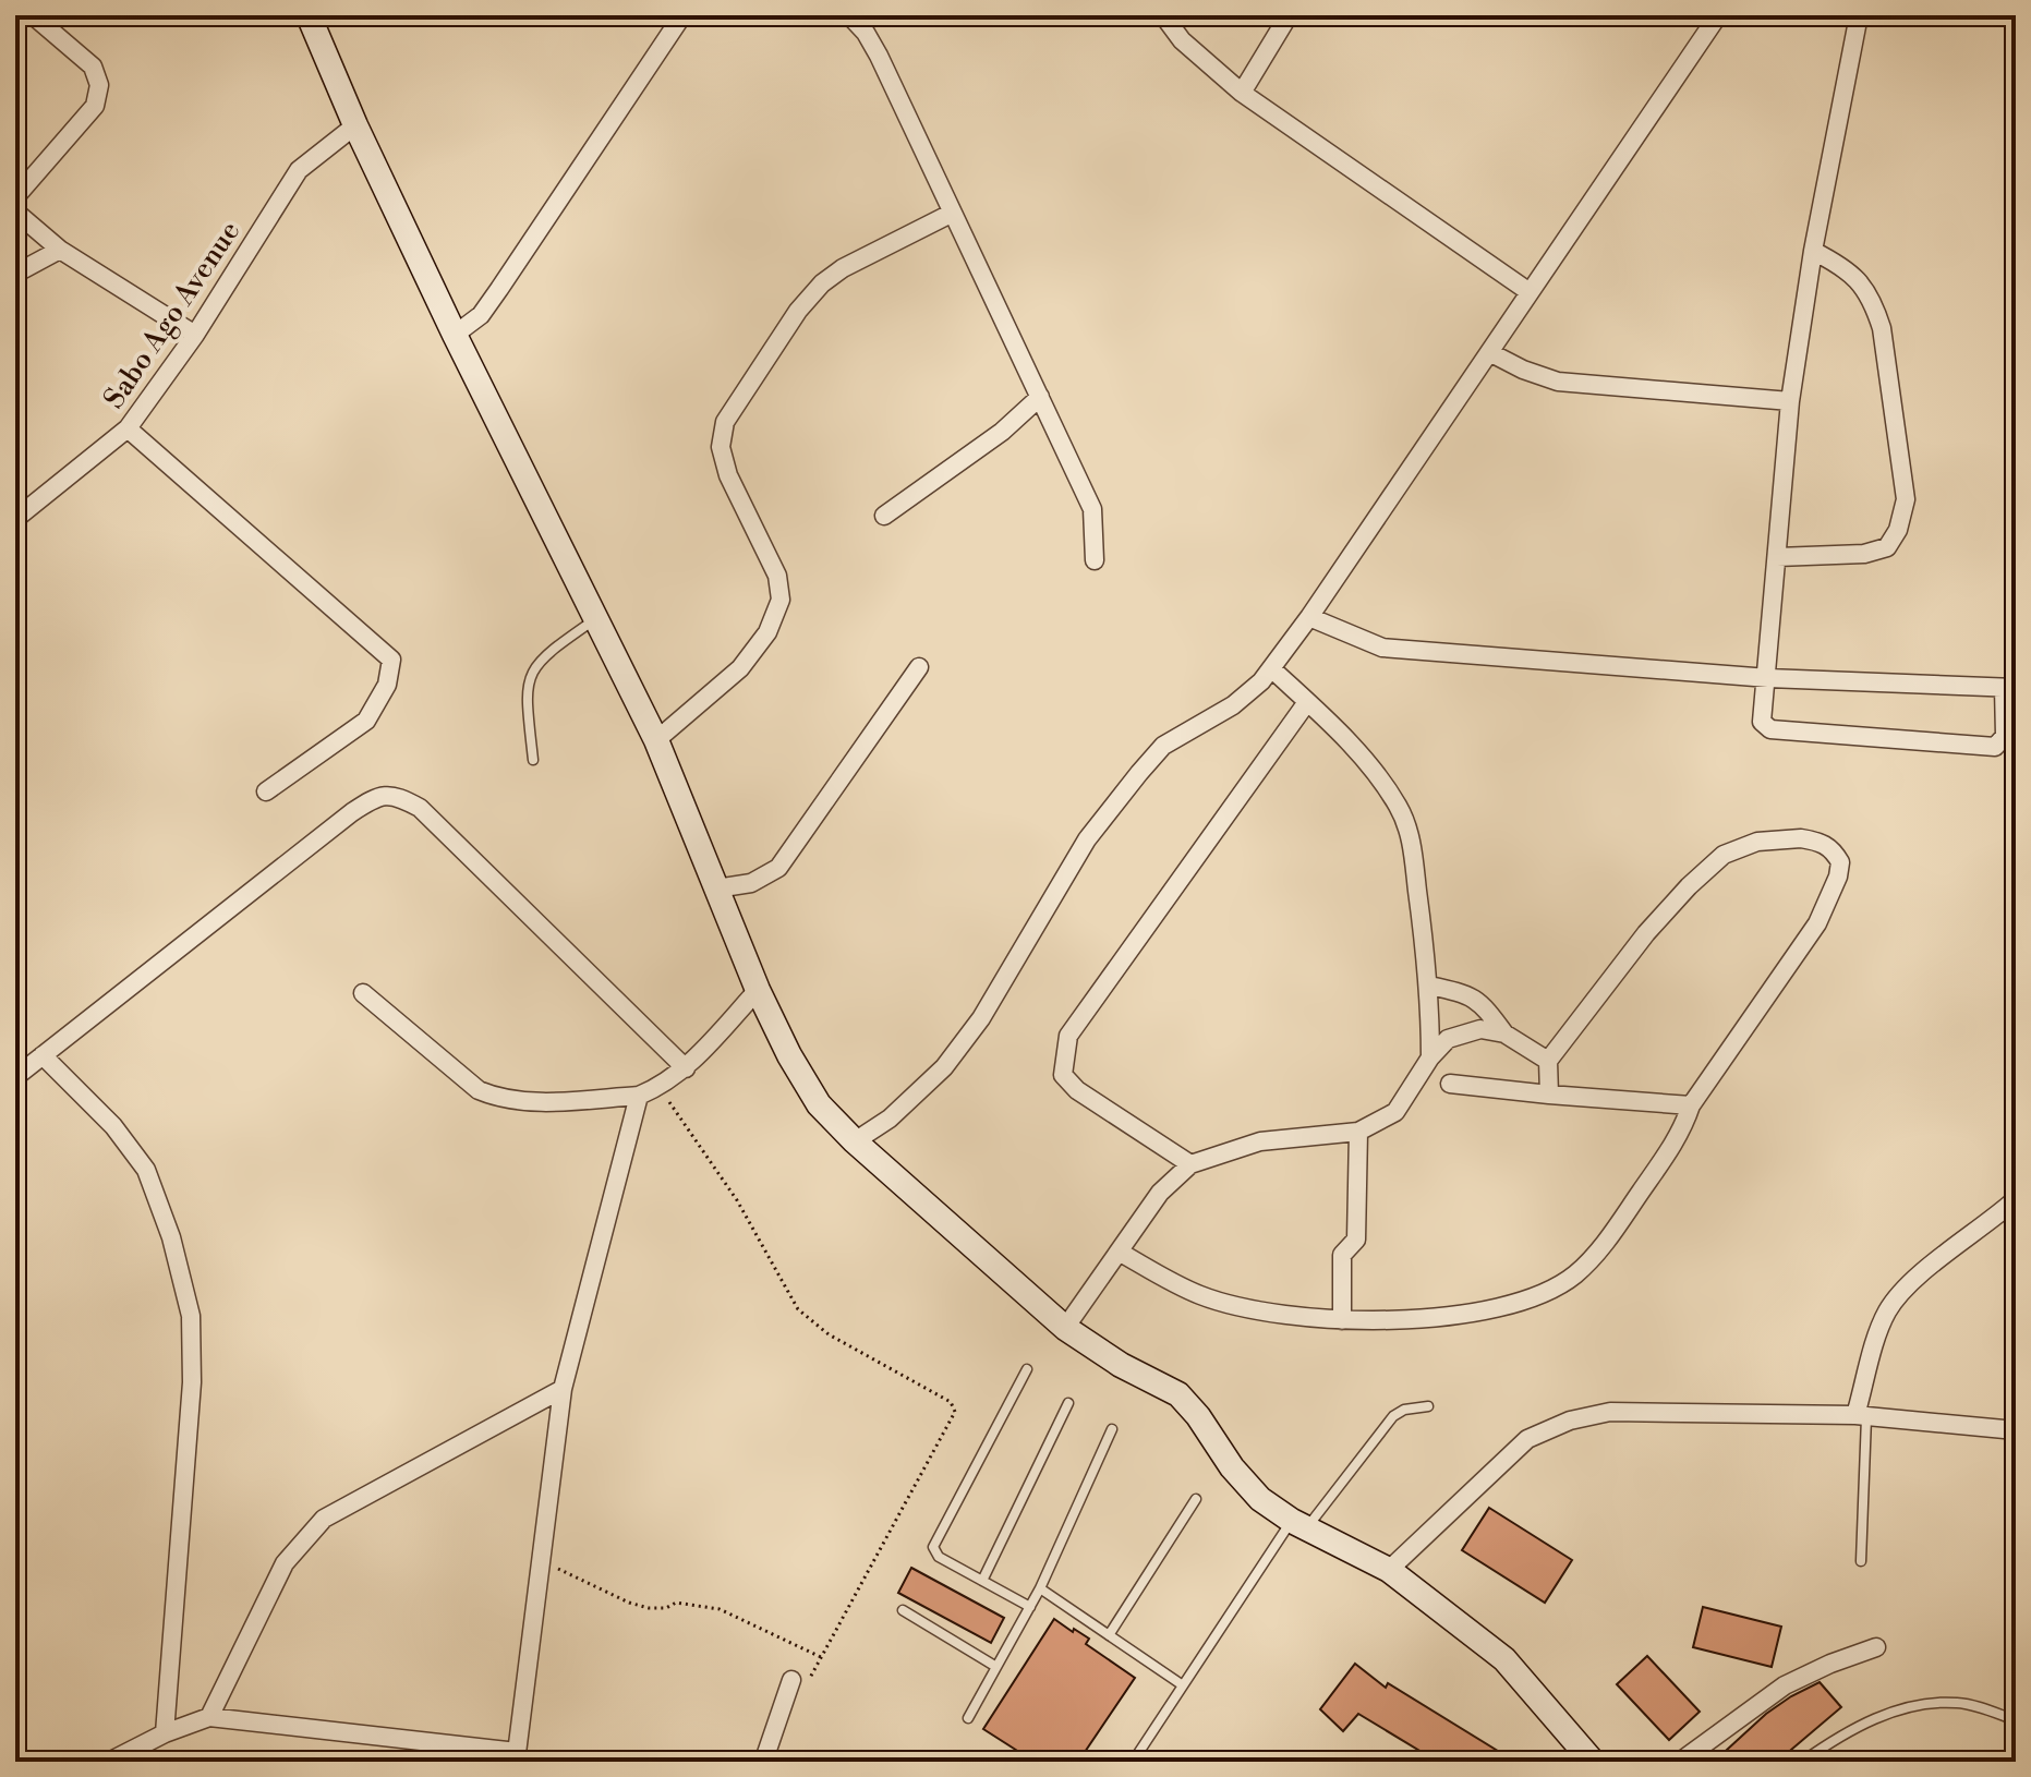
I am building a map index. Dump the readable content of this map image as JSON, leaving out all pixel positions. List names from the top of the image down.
{
  "streets": {
    "street": ["Sabo Ago Avenue"]
  }
}
